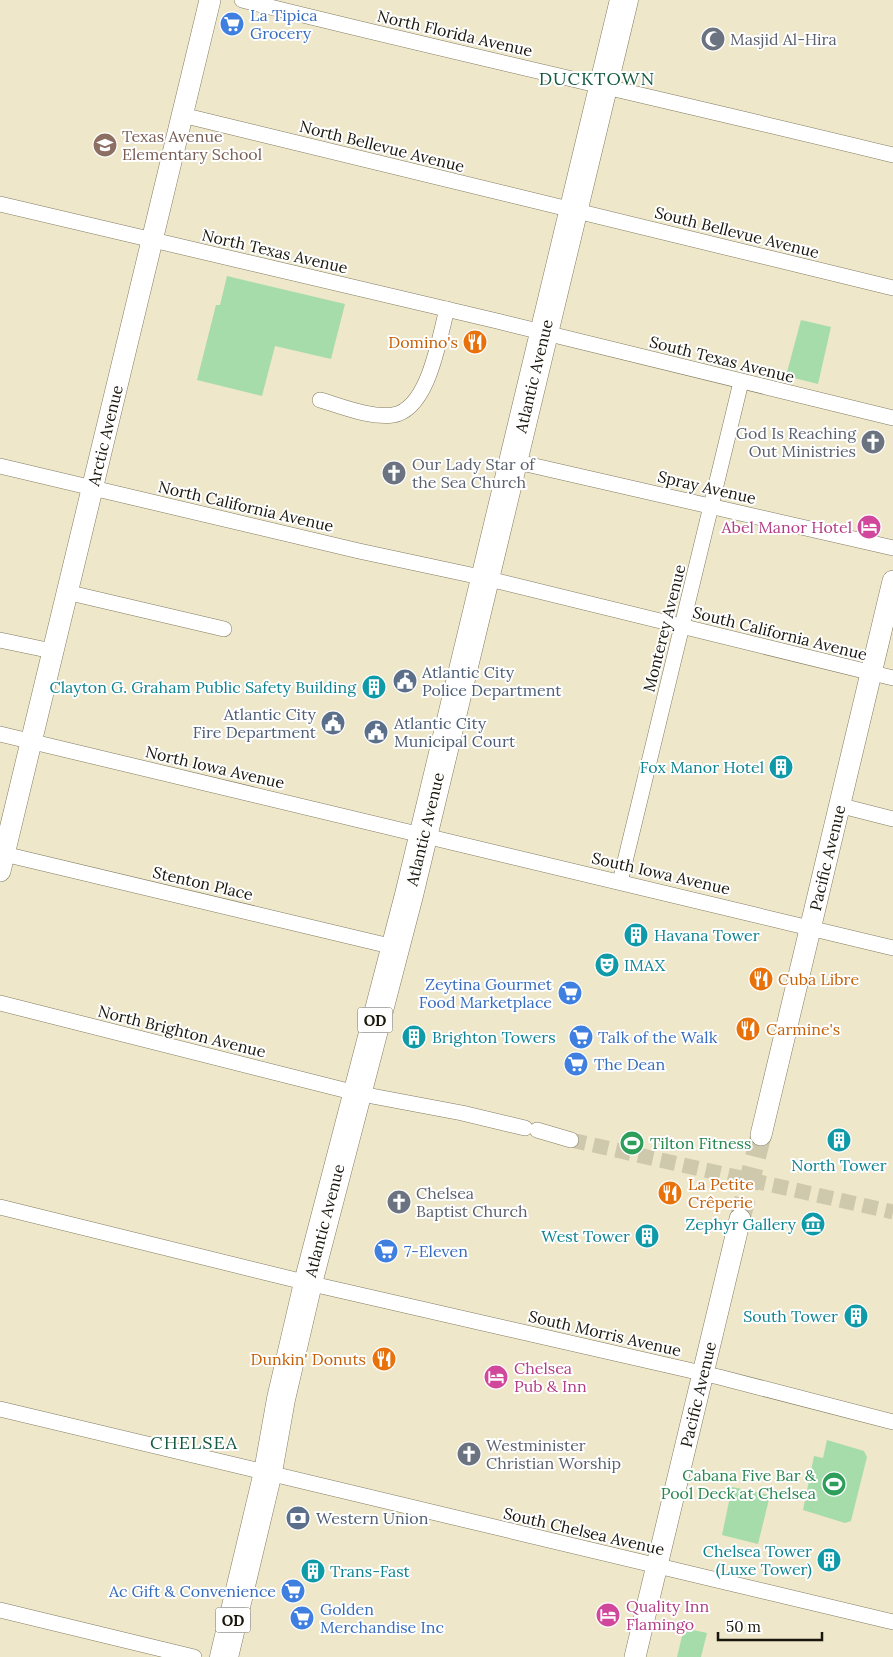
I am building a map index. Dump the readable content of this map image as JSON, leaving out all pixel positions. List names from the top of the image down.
{
  "streets": {
    "highway": ["Atlantic Avenue", "OD"],
    "street": [
      "North Florida Avenue",
      "North Bellevue Avenue",
      "South Bellevue Avenue",
      "North Texas Avenue",
      "South Texas Avenue",
      "Arctic Avenue",
      "Spray Avenue",
      "North California Avenue",
      "Monterey Avenue",
      "South California Avenue",
      "North Iowa Avenue",
      "Pacific Avenue",
      "South Iowa Avenue",
      "Stenton Place",
      "North Brighton Avenue",
      "South Morris Avenue",
      "South Chelsea Avenue"
    ]
  },
  "crossings": [
    ["North Florida Avenue", "Atlantic Avenue"],
    ["North Bellevue Avenue", "South Bellevue Avenue"],
    ["North Bellevue Avenue", "Atlantic Avenue"],
    ["North Bellevue Avenue", "Arctic Avenue"],
    ["South Bellevue Avenue", "Atlantic Avenue"],
    ["North Texas Avenue", "South Texas Avenue"],
    ["North Texas Avenue", "Atlantic Avenue"],
    ["North Texas Avenue", "Arctic Avenue"],
    ["South Texas Avenue", "Atlantic Avenue"],
    ["South Texas Avenue", "Monterey Avenue"],
    ["Atlantic Avenue", "Spray Avenue"],
    ["Atlantic Avenue", "North California Avenue"],
    ["Atlantic Avenue", "South California Avenue"],
    ["Atlantic Avenue", "North Iowa Avenue"],
    ["Atlantic Avenue", "South Iowa Avenue"],
    ["Atlantic Avenue", "Stenton Place"],
    ["Atlantic Avenue", "North Brighton Avenue"],
    ["Atlantic Avenue", "South Morris Avenue"],
    ["Atlantic Avenue", "South Chelsea Avenue"],
    ["Arctic Avenue", "North California Avenue"],
    ["Arctic Avenue", "North Iowa Avenue"],
    ["Arctic Avenue", "Stenton Place"],
    ["Spray Avenue", "Monterey Avenue"],
    ["North California Avenue", "South California Avenue"],
    ["Monterey Avenue", "South California Avenue"],
    ["Monterey Avenue", "South Iowa Avenue"],
    ["South California Avenue", "Pacific Avenue"],
    ["North Iowa Avenue", "South Iowa Avenue"],
    ["Pacific Avenue", "South Iowa Avenue"],
    ["Pacific Avenue", "South Morris Avenue"],
    ["Pacific Avenue", "South Chelsea Avenue"]
  ],
  "districts": ["DUCKTOWN", "CHELSEA"],
  "places": {
    "supermarket": [
      "La Tipica Grocery",
      "Zeytina Gourmet Food Marketplace",
      "Talk of the Walk",
      "The Dean",
      "7-Eleven",
      "Ac Gift & Convenience",
      "Golden Merchandise Inc"
    ],
    "mosque": ["Masjid Al-Hira"],
    "school or university": ["Texas Avenue Elementary School"],
    "restaurant": [
      "Domino's",
      "Cuba Libre",
      "Carmine's",
      "La Petite Crêperie",
      "Dunkin' Donuts"
    ],
    "church": [
      "God Is Reaching Out Ministries",
      "Our Lady Star of the Sea Church",
      "Chelsea Baptist Church",
      "Westminister Christian Worship"
    ],
    "hotel": ["Abel Manor Hotel", "Chelsea Pub & Inn", "Quality Inn Flamingo"],
    "public building": ["Atlantic City Police Department", "Atlantic City Fire Department", "Atlantic City Municipal Court"],
    "building": [
      "Clayton G. Graham Public Safety Building",
      "Fox Manor Hotel",
      "Havana Tower",
      "Brighton Towers",
      "North Tower",
      "West Tower",
      "South Tower",
      "Chelsea Tower (Luxe Tower)",
      "Trans-Fast"
    ],
    "theatre": ["IMAX"],
    "sports": ["Tilton Fitness", "Cabana Five Bar & Pool Deck at Chelsea"],
    "museum": ["Zephyr Gallery"],
    "bank": ["Western Union"]
  },
  "scale_bar": "50 m"
}
